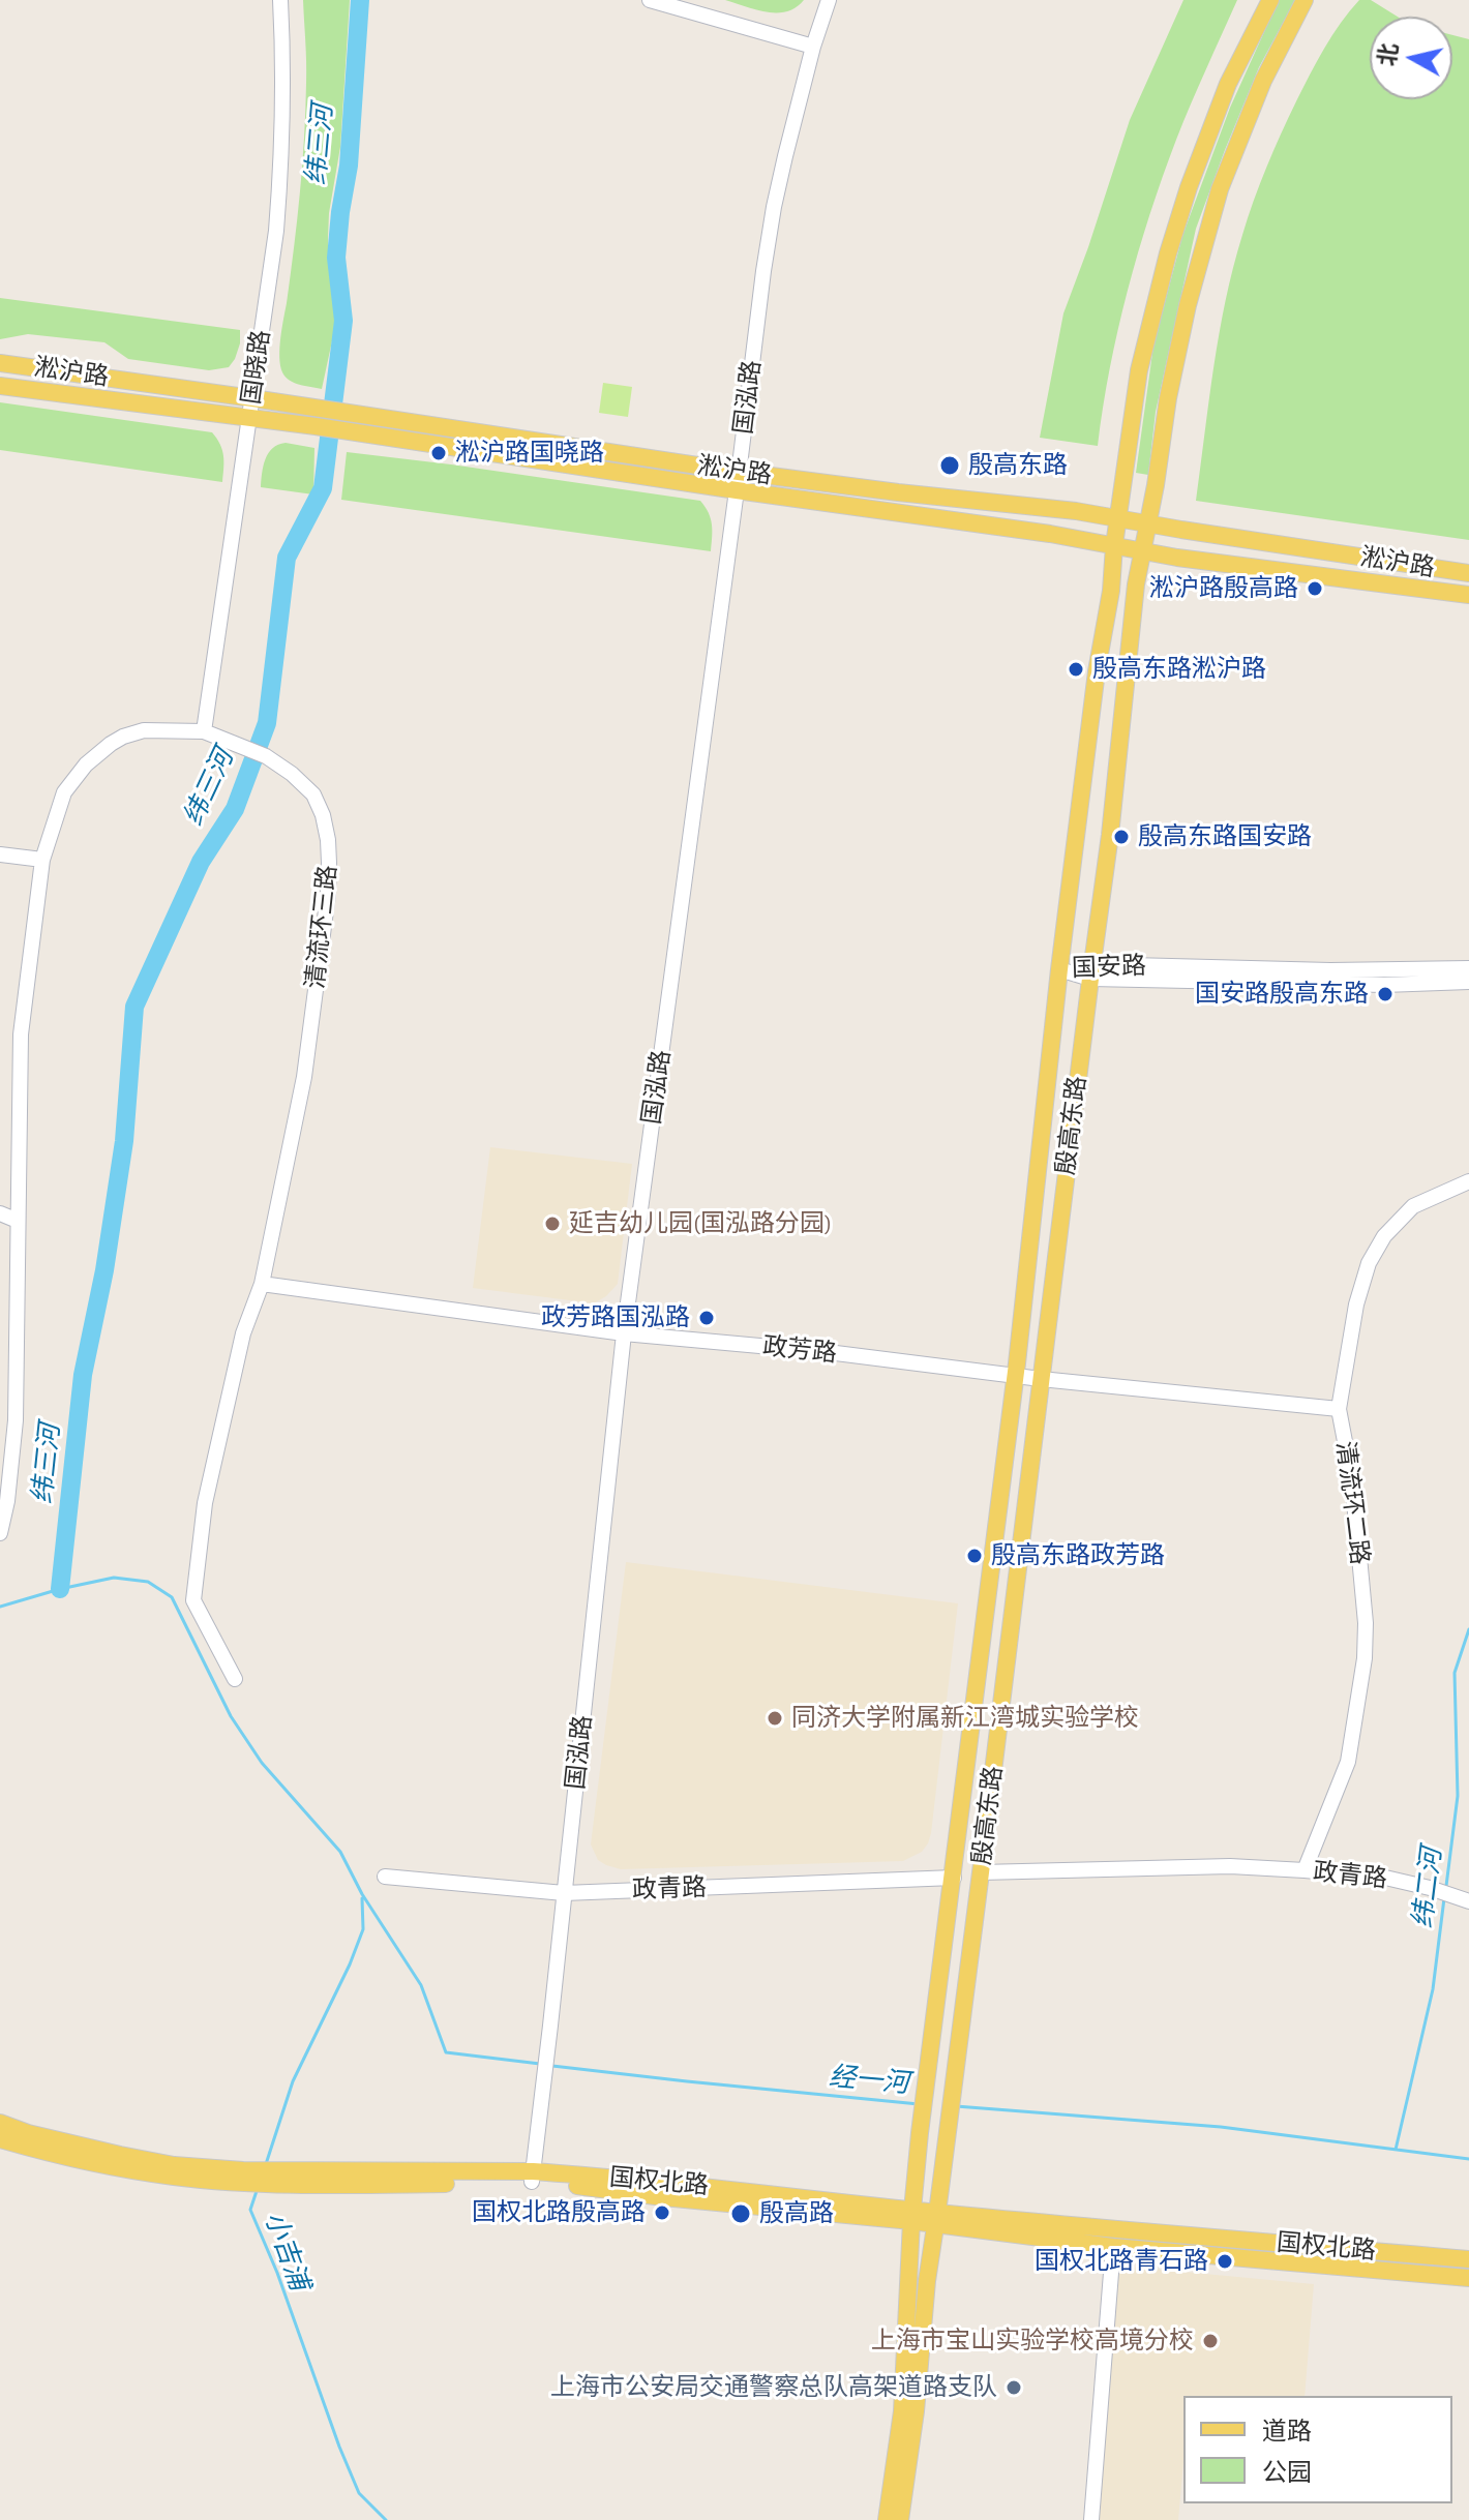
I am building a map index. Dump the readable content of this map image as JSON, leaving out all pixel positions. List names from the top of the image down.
{
  "streets": {
    "main road": ["淞沪路", "殷高东路", "国权北路"],
    "street": [
      "国晓路",
      "国泓路",
      "清流环三路",
      "国安路",
      "政芳路",
      "清流环二路",
      "政青路"
    ]
  },
  "crossings": [
    ["国晓路", "淞沪路"],
    ["国晓路", "清流环三路"],
    ["淞沪路", "国泓路"],
    ["淞沪路", "殷高东路"],
    ["国泓路", "政芳路"],
    ["国泓路", "政青路"],
    ["国泓路", "国权北路"],
    ["清流环三路", "政芳路"],
    ["国安路", "殷高东路"],
    ["殷高东路", "政芳路"],
    ["殷高东路", "政青路"],
    ["殷高东路", "国权北路"],
    ["政芳路", "清流环二路"],
    ["清流环二路", "政青路"]
  ],
  "water": [
    "纬三河",
    "纬二河",
    "经一河",
    "小吉浦"
  ],
  "places": [
    "淞沪路国晓路",
    "殷高东路",
    "淞沪路殷高路",
    "殷高东路淞沪路",
    "殷高东路国安路",
    "国安路殷高东路",
    "延吉幼儿园(国泓路分园)",
    "政芳路国泓路",
    "殷高东路政芳路",
    "同济大学附属新江湾城实验学校",
    "国权北路殷高路",
    "殷高路",
    "国权北路青石路",
    "上海市宝山实验学校高境分校",
    "上海市公安局交通警察总队高架道路支队"
  ],
  "legend": ["道路", "公园"],
  "north": "left"
}
